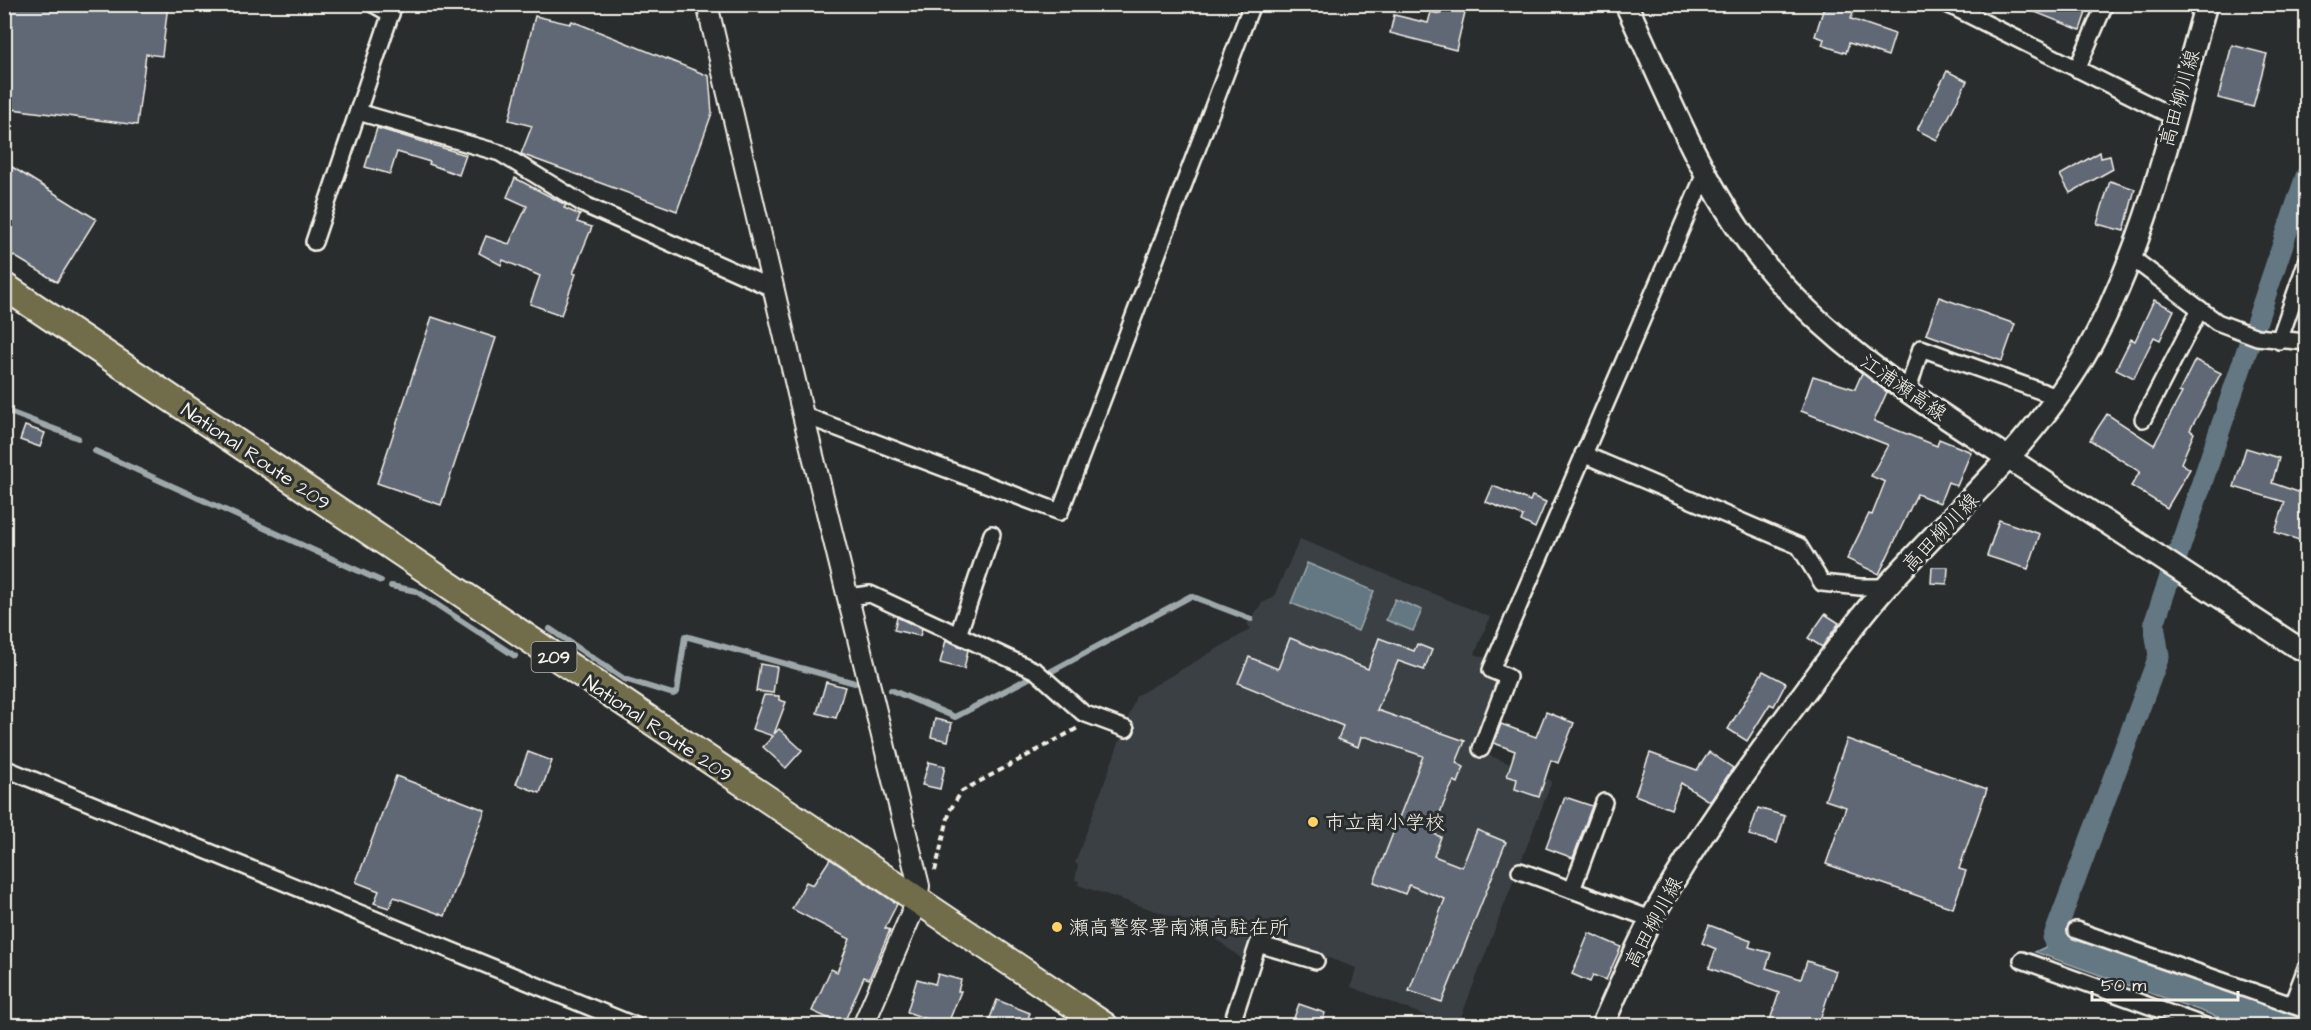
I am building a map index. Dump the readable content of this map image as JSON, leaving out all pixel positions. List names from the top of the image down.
{
  "streets": {
    "highway": ["National Route 209", "209"],
    "main road": ["高田柳川線", "江浦瀬高線"]
  },
  "crossings": [
    ["高田柳川線", "江浦瀬高線"]
  ],
  "places": ["市立南小学校", "瀬高警察署南瀬高駐在所"],
  "scale_bar": "50 m"
}
